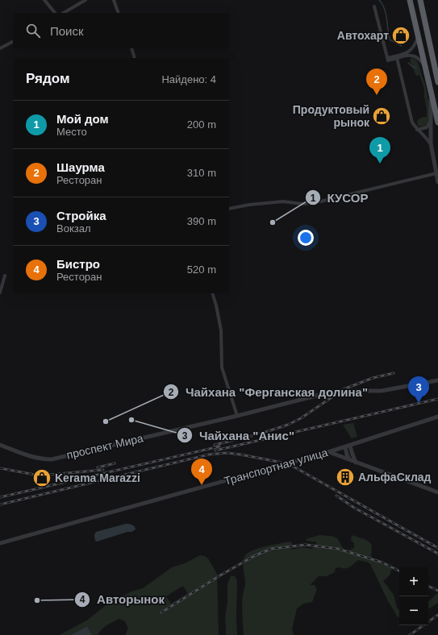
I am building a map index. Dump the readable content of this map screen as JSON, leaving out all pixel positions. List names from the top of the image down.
{
  "streets": {
    "street": ["проспект Мира", "Транспортная улица"]
  },
  "places": {
    "shop": ["Автохарт", "Продуктовый рынок", "Kerama Marazzi"],
    "other": [
      "КУСОР",
      "Чайхана \"Анис\"",
      "Чайхана \"Ферганская долина\"",
      "Авторынок"
    ],
    "building": ["АльфаСклад"]
  },
  "page": {
    "search": "Поиск",
    "heading": ["Рядом", "Найдено: 4"],
    "pins": [
      "2",
      "1",
      "3",
      "4"
    ],
    "list": [
      {
        "mark": "1",
        "name": "Мой дом",
        "note": "Место",
        "value": "200 m"
      },
      {
        "mark": "2",
        "name": "Шаурма",
        "note": "Ресторан",
        "value": "310 m"
      },
      {
        "mark": "3",
        "name": "Стройка",
        "note": "Вокзал",
        "value": "390 m"
      },
      {
        "mark": "4",
        "name": "Бистро",
        "note": "Ресторан",
        "value": "520 m"
      }
    ],
    "map_buttons": ["+", "−"]
  }
}
